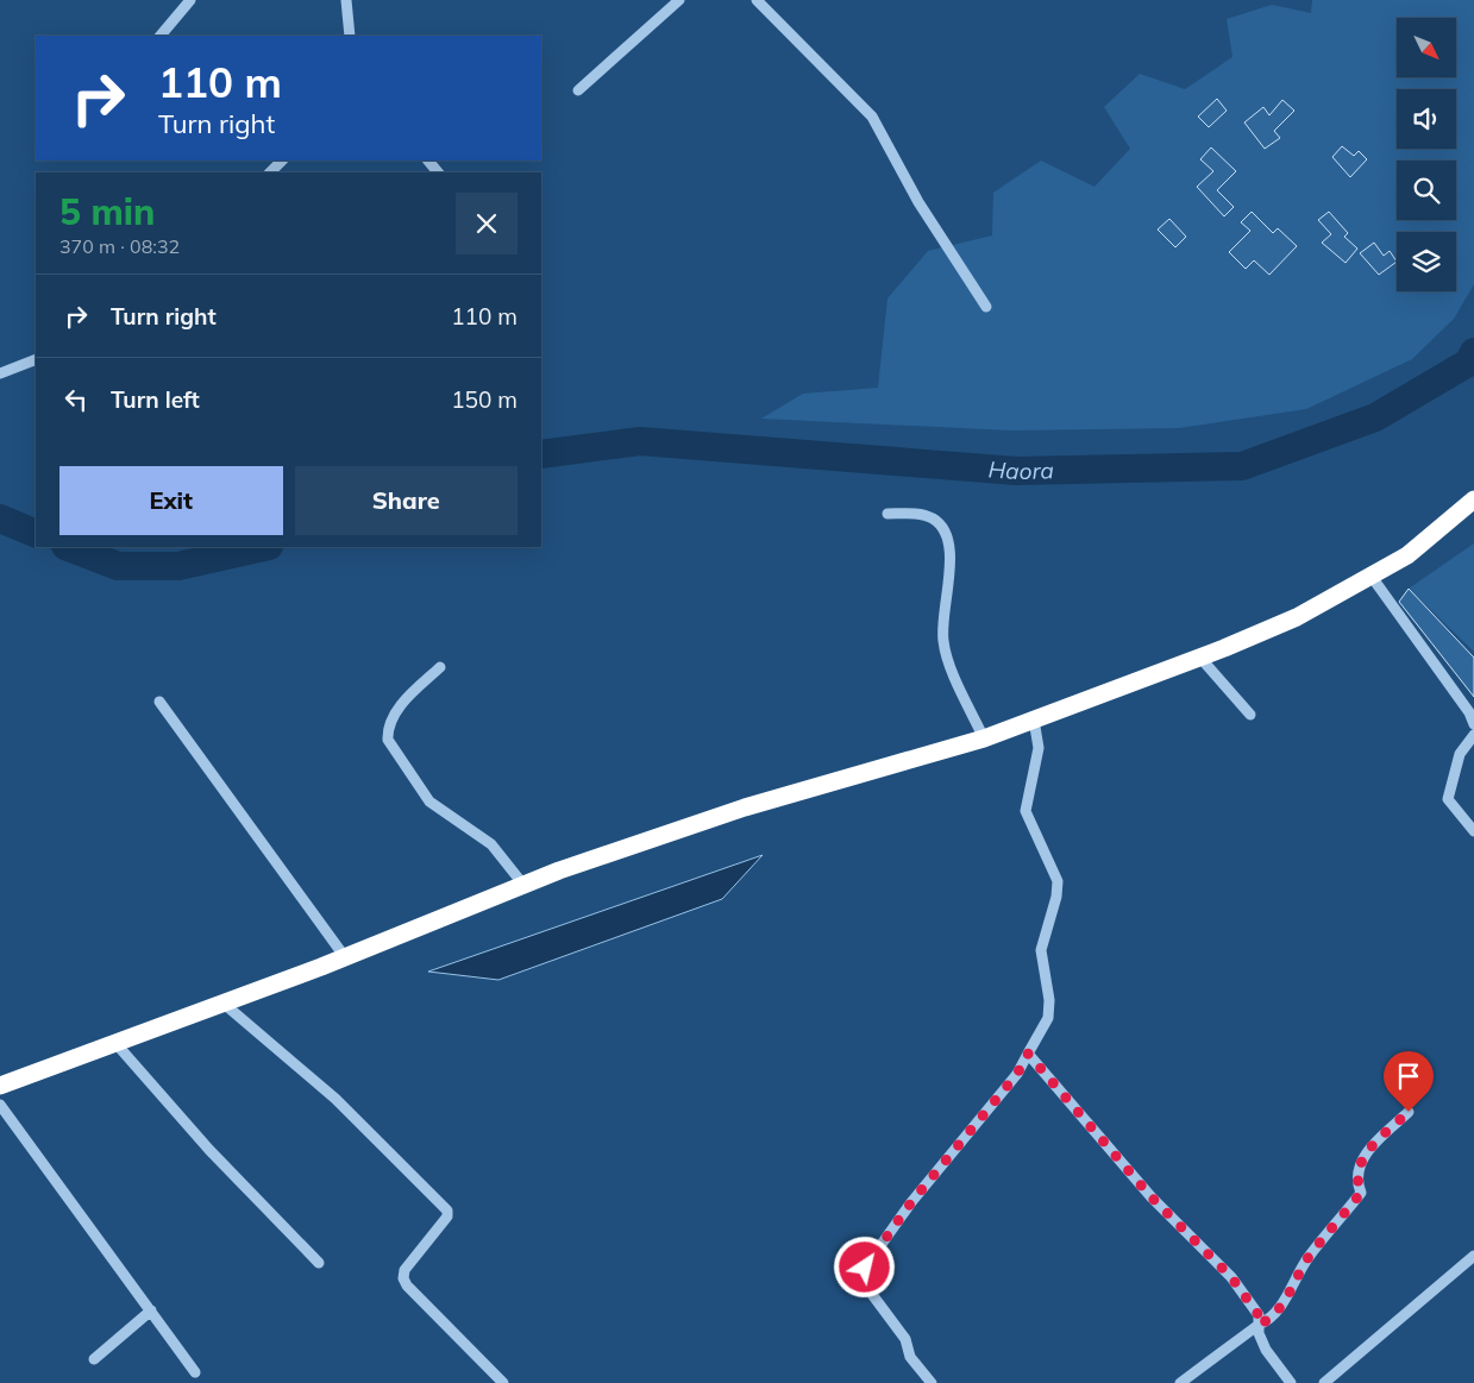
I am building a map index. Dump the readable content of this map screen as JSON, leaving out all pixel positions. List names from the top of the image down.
{
  "water": ["Haora"],
  "north": "bottom right",
  "page": {
    "turn": ["110 m", "Turn right"],
    "heading": ["5 min", "370 m · 08:32"],
    "list": [
      {
        "name": "Turn right",
        "value": "110 m"
      },
      {
        "name": "Turn left",
        "value": "150 m"
      }
    ],
    "buttons": ["Exit", "Share"]
  }
}
